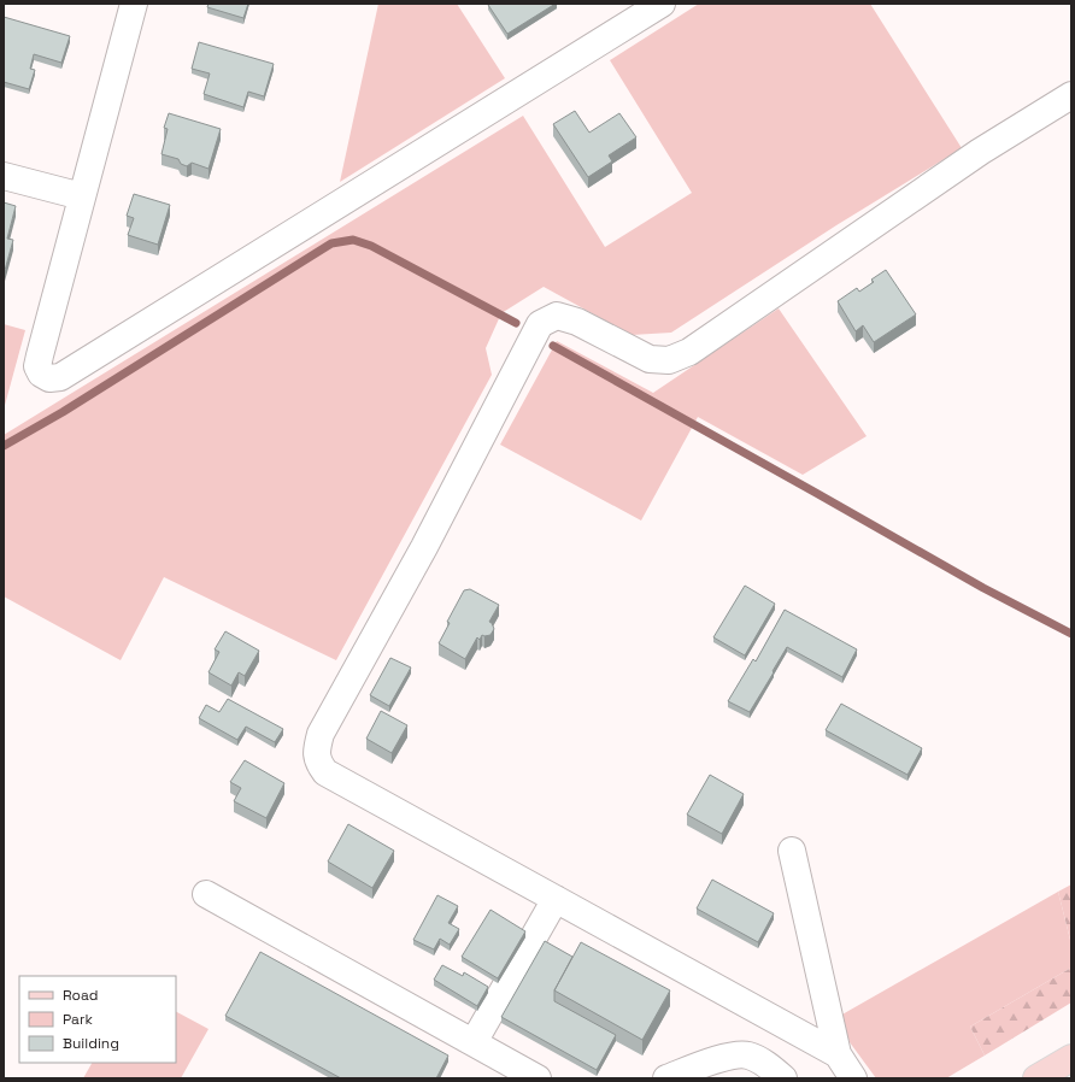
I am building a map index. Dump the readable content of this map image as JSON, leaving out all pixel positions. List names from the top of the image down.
{
  "legend": ["Road", "Park", "Building"]
}
